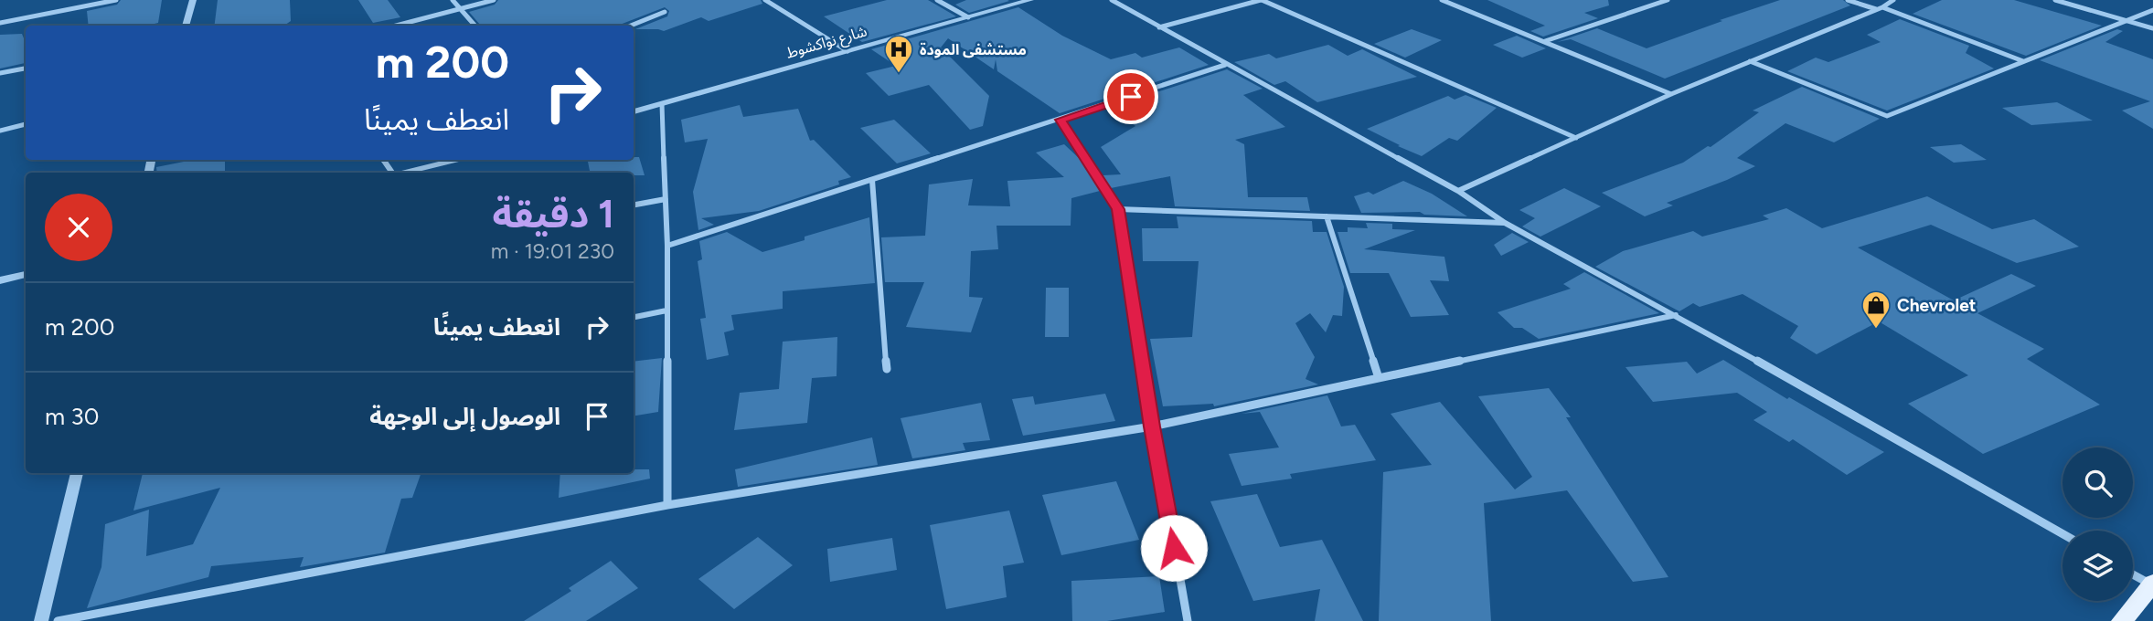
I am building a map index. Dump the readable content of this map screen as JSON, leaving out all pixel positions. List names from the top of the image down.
{
  "streets": {
    "street": ["شارع نواكشوط"]
  },
  "places": {
    "hospital": ["مستشفى المودة"],
    "shop": ["Chevrolet"]
  },
  "page": {
    "turn": ["200 m", "انعطف يمينًا"],
    "heading": ["1 دقيقة", "230 m · 19:01"],
    "list": [
      {
        "name": "انعطف يمينًا",
        "value": "200 m"
      },
      {
        "name": "الوصول إلى الوجهة",
        "value": "30 m"
      }
    ]
  }
}
